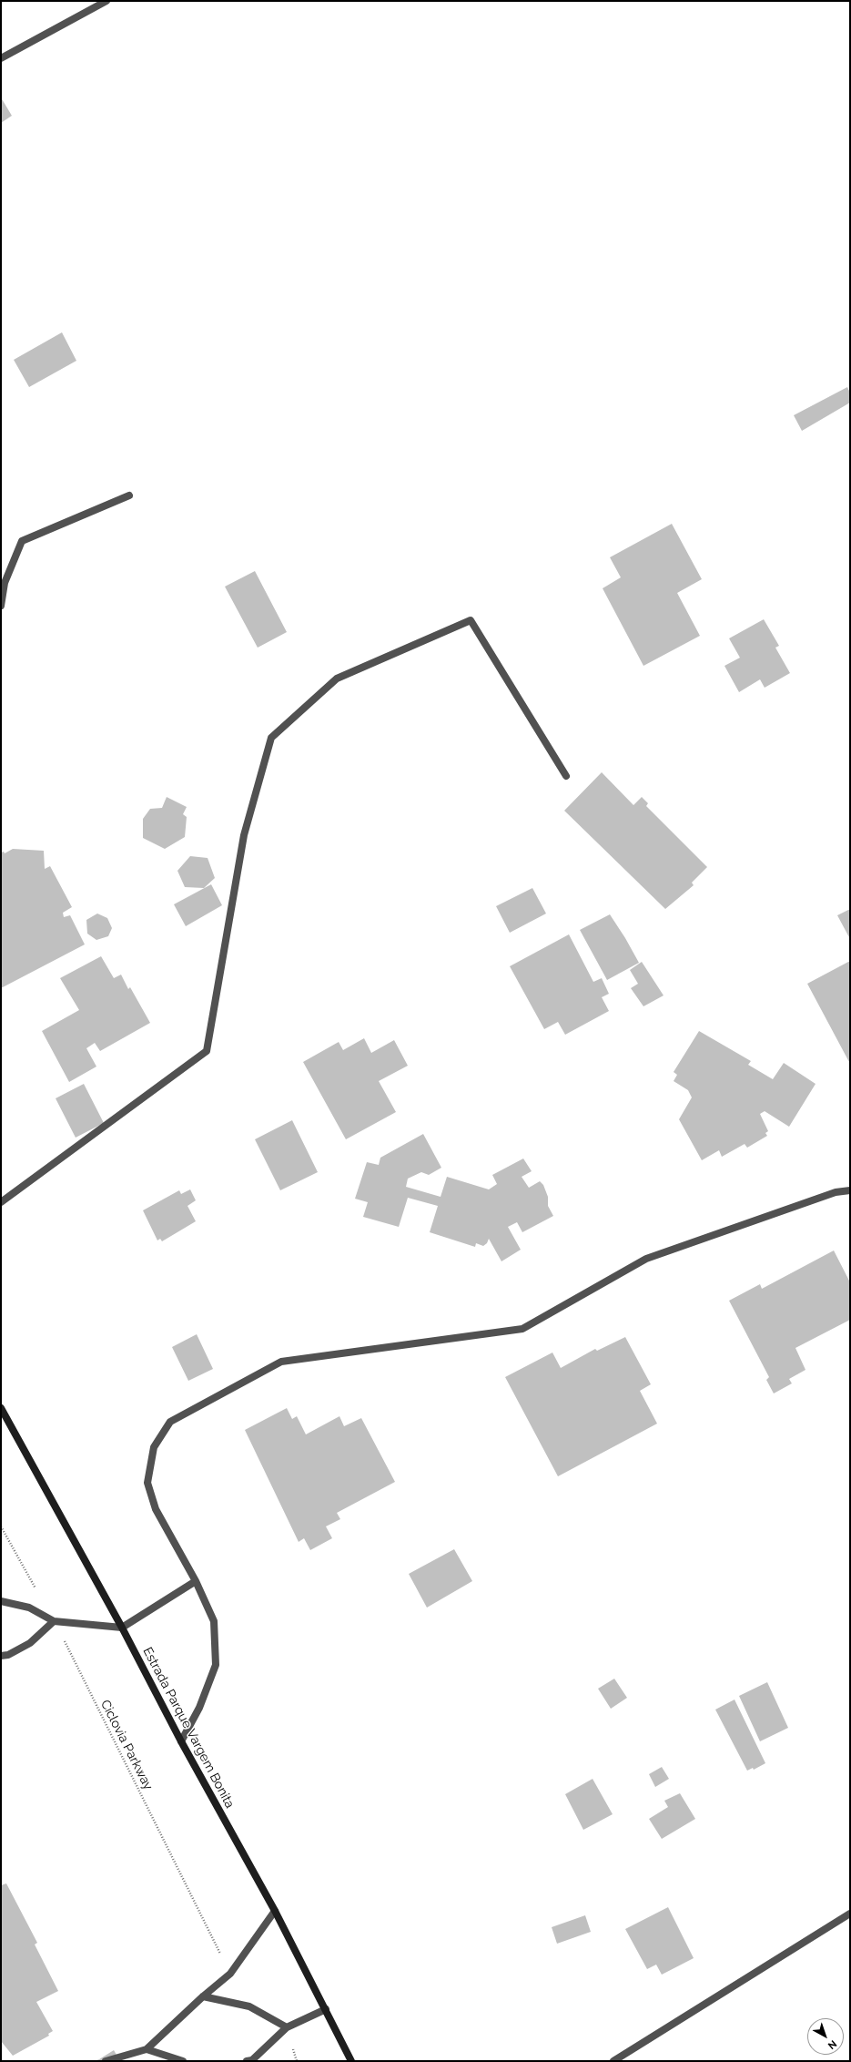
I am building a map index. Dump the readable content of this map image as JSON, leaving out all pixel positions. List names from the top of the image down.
{
  "streets": {
    "main road": ["Estrada Parque Vargem Bonita"],
    "path": ["Ciclovia Parkway"]
  },
  "north": "bottom right"
}
